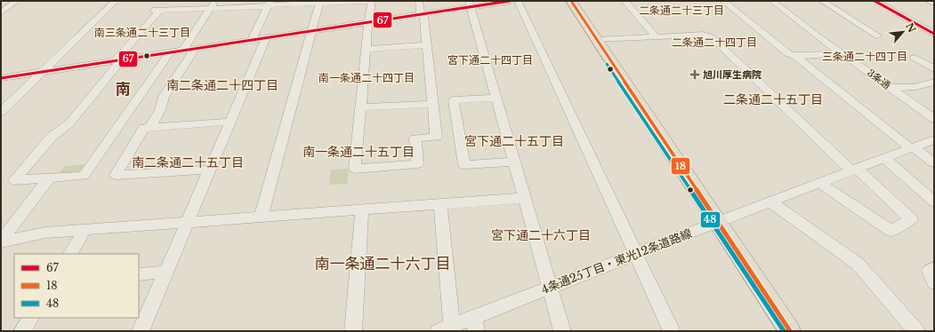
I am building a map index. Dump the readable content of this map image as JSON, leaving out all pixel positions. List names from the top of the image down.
{
  "streets": {
    "street": ["3条通", "4条通25丁目・東光12条道路線"]
  },
  "districts": [
    "二条通二十三丁目",
    "南三条通二十三丁目",
    "二条通二十四丁目",
    "三条通二十四丁目",
    "宮下通二十四丁目",
    "南一条通二十四丁目",
    "南二条通二十四丁目",
    "南",
    "二条通二十五丁目",
    "宮下通二十五丁目",
    "南一条通二十五丁目",
    "南二条通二十五丁目",
    "宮下通二十六丁目",
    "南一条通二十六丁目"
  ],
  "places": {
    "health": ["旭川厚生病院"]
  },
  "lines": ["transit line 67", "transit line 18", "transit line 48"],
  "legend": ["67", "18", "48"],
  "north": "top right"
}
